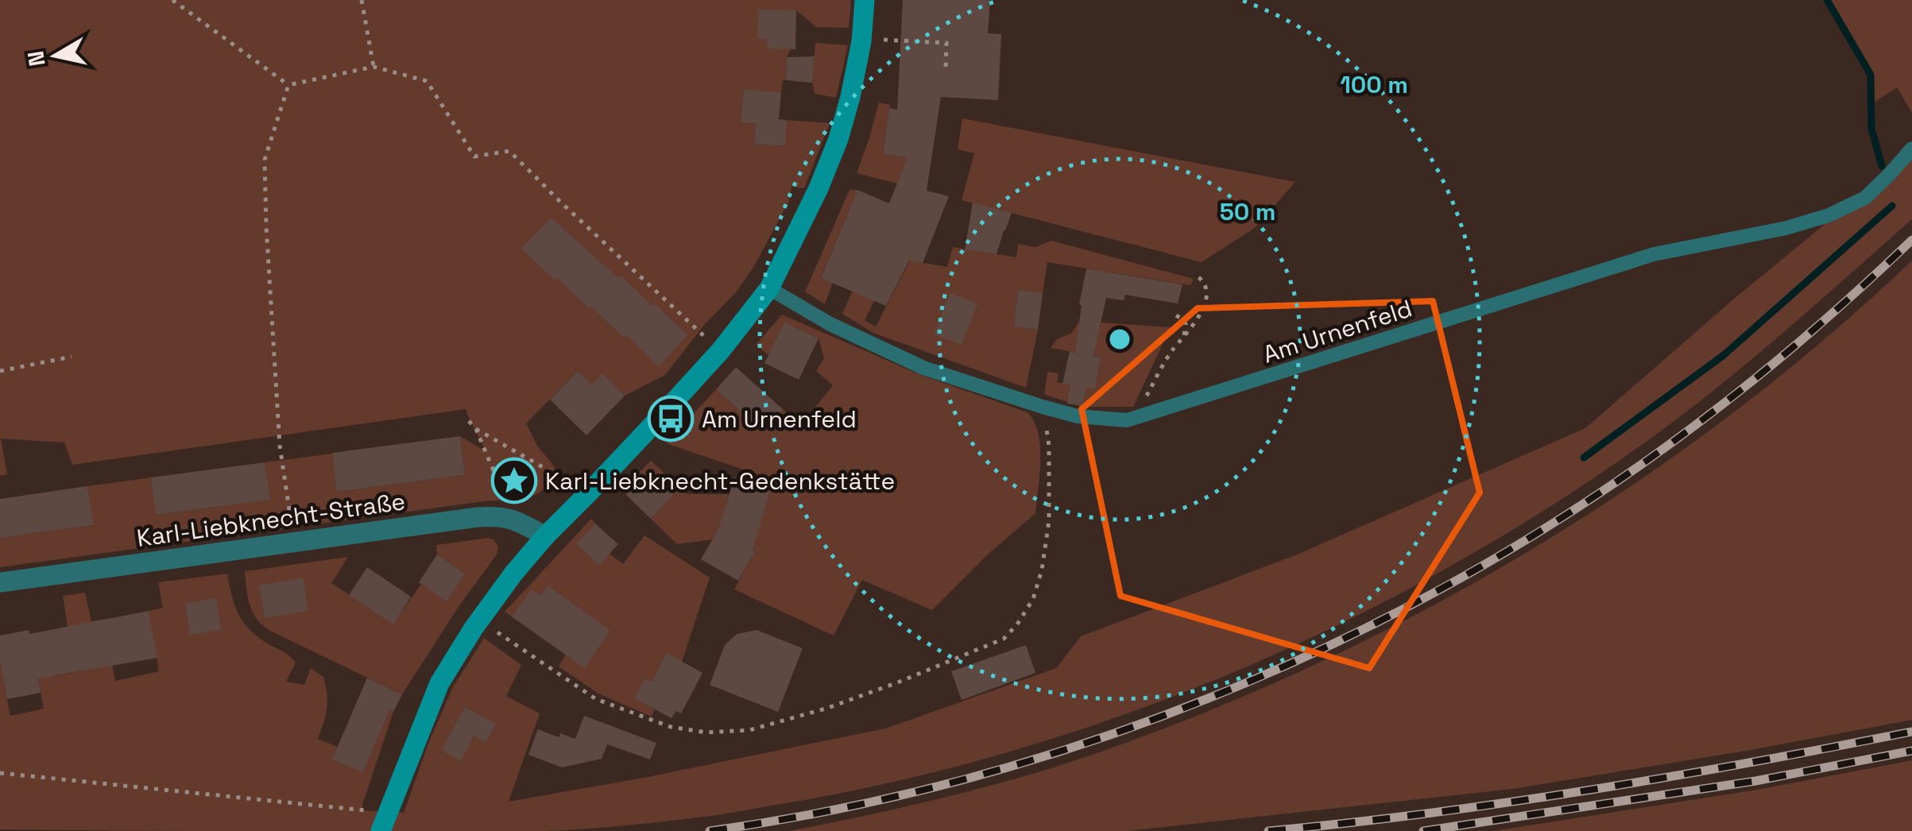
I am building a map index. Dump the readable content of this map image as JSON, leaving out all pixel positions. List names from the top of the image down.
{
  "streets": {
    "street": ["Karl-Liebknecht-Straße"],
    "lane": ["Am Urnenfeld"]
  },
  "places": {
    "bus stop": ["Am Urnenfeld"],
    "place": ["Karl-Liebknecht-Gedenkstätte"]
  },
  "north": "left",
  "rings": ["100 m", "50 m"]
}
